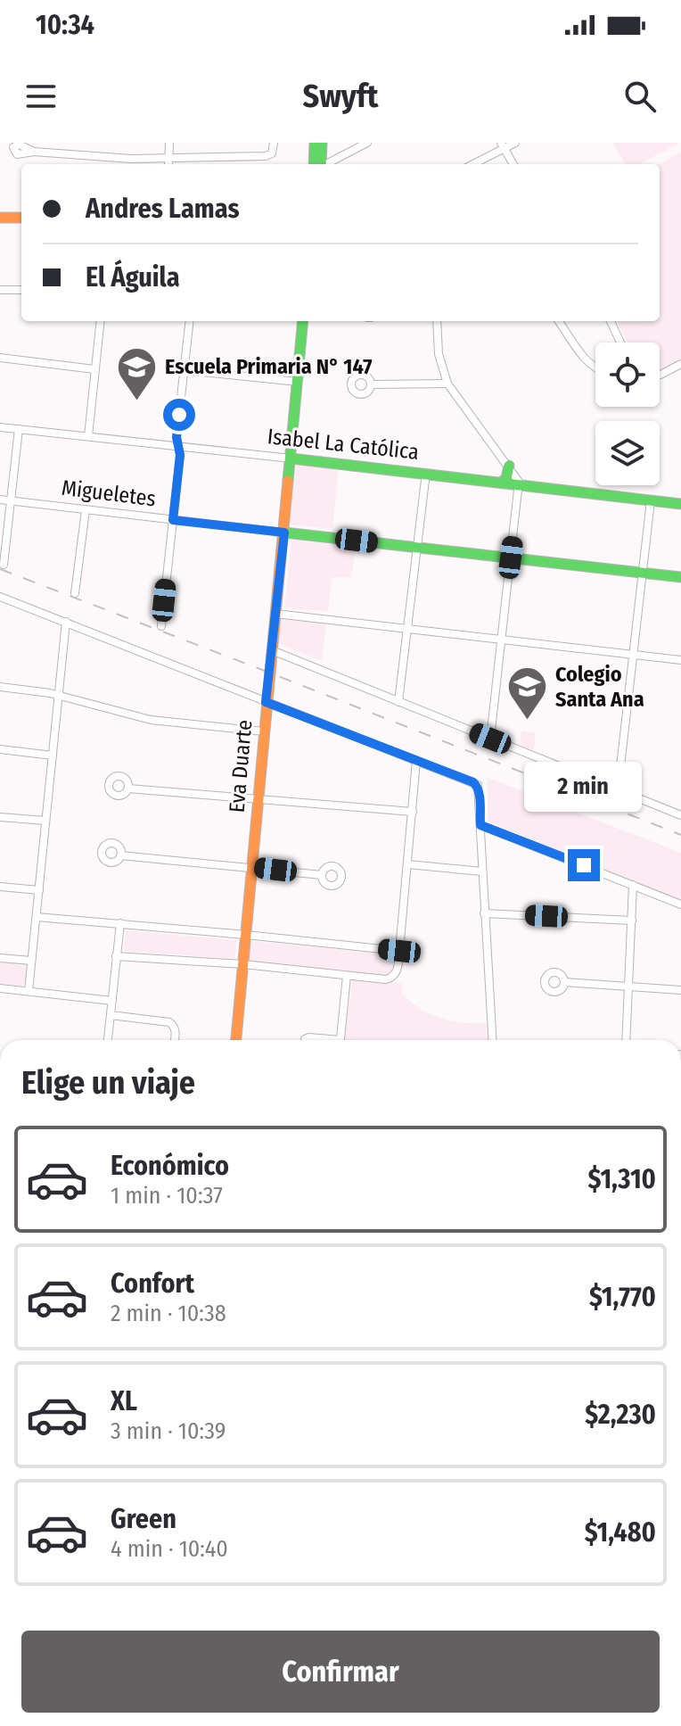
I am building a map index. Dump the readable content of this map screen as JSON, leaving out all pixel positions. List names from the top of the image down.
{
  "streets": {
    "main road": ["Isabel La Católica", "Migueletes", "Eva Duarte"]
  },
  "crossings": [
    ["Isabel La Católica", "Eva Duarte"],
    ["Migueletes", "Eva Duarte"]
  ],
  "places": {
    "school or university": ["Escuela Primaria N° 147", "Colegio Santa Ana"]
  },
  "page": {
    "status": "10:34",
    "header": "Swyft",
    "banner": ["Andres Lamas", "El Águila"],
    "bubble": "2 min",
    "heading": "Elige un viaje",
    "list": [
      {
        "name": "Económico",
        "note": "1 min · 10:37",
        "value": "$1,310"
      },
      {
        "name": "Confort",
        "note": "2 min · 10:38",
        "value": "$1,770"
      },
      {
        "name": "XL",
        "note": "3 min · 10:39",
        "value": "$2,230"
      },
      {
        "name": "Green",
        "note": "4 min · 10:40",
        "value": "$1,480"
      }
    ],
    "buttons": "Confirmar"
  }
}
